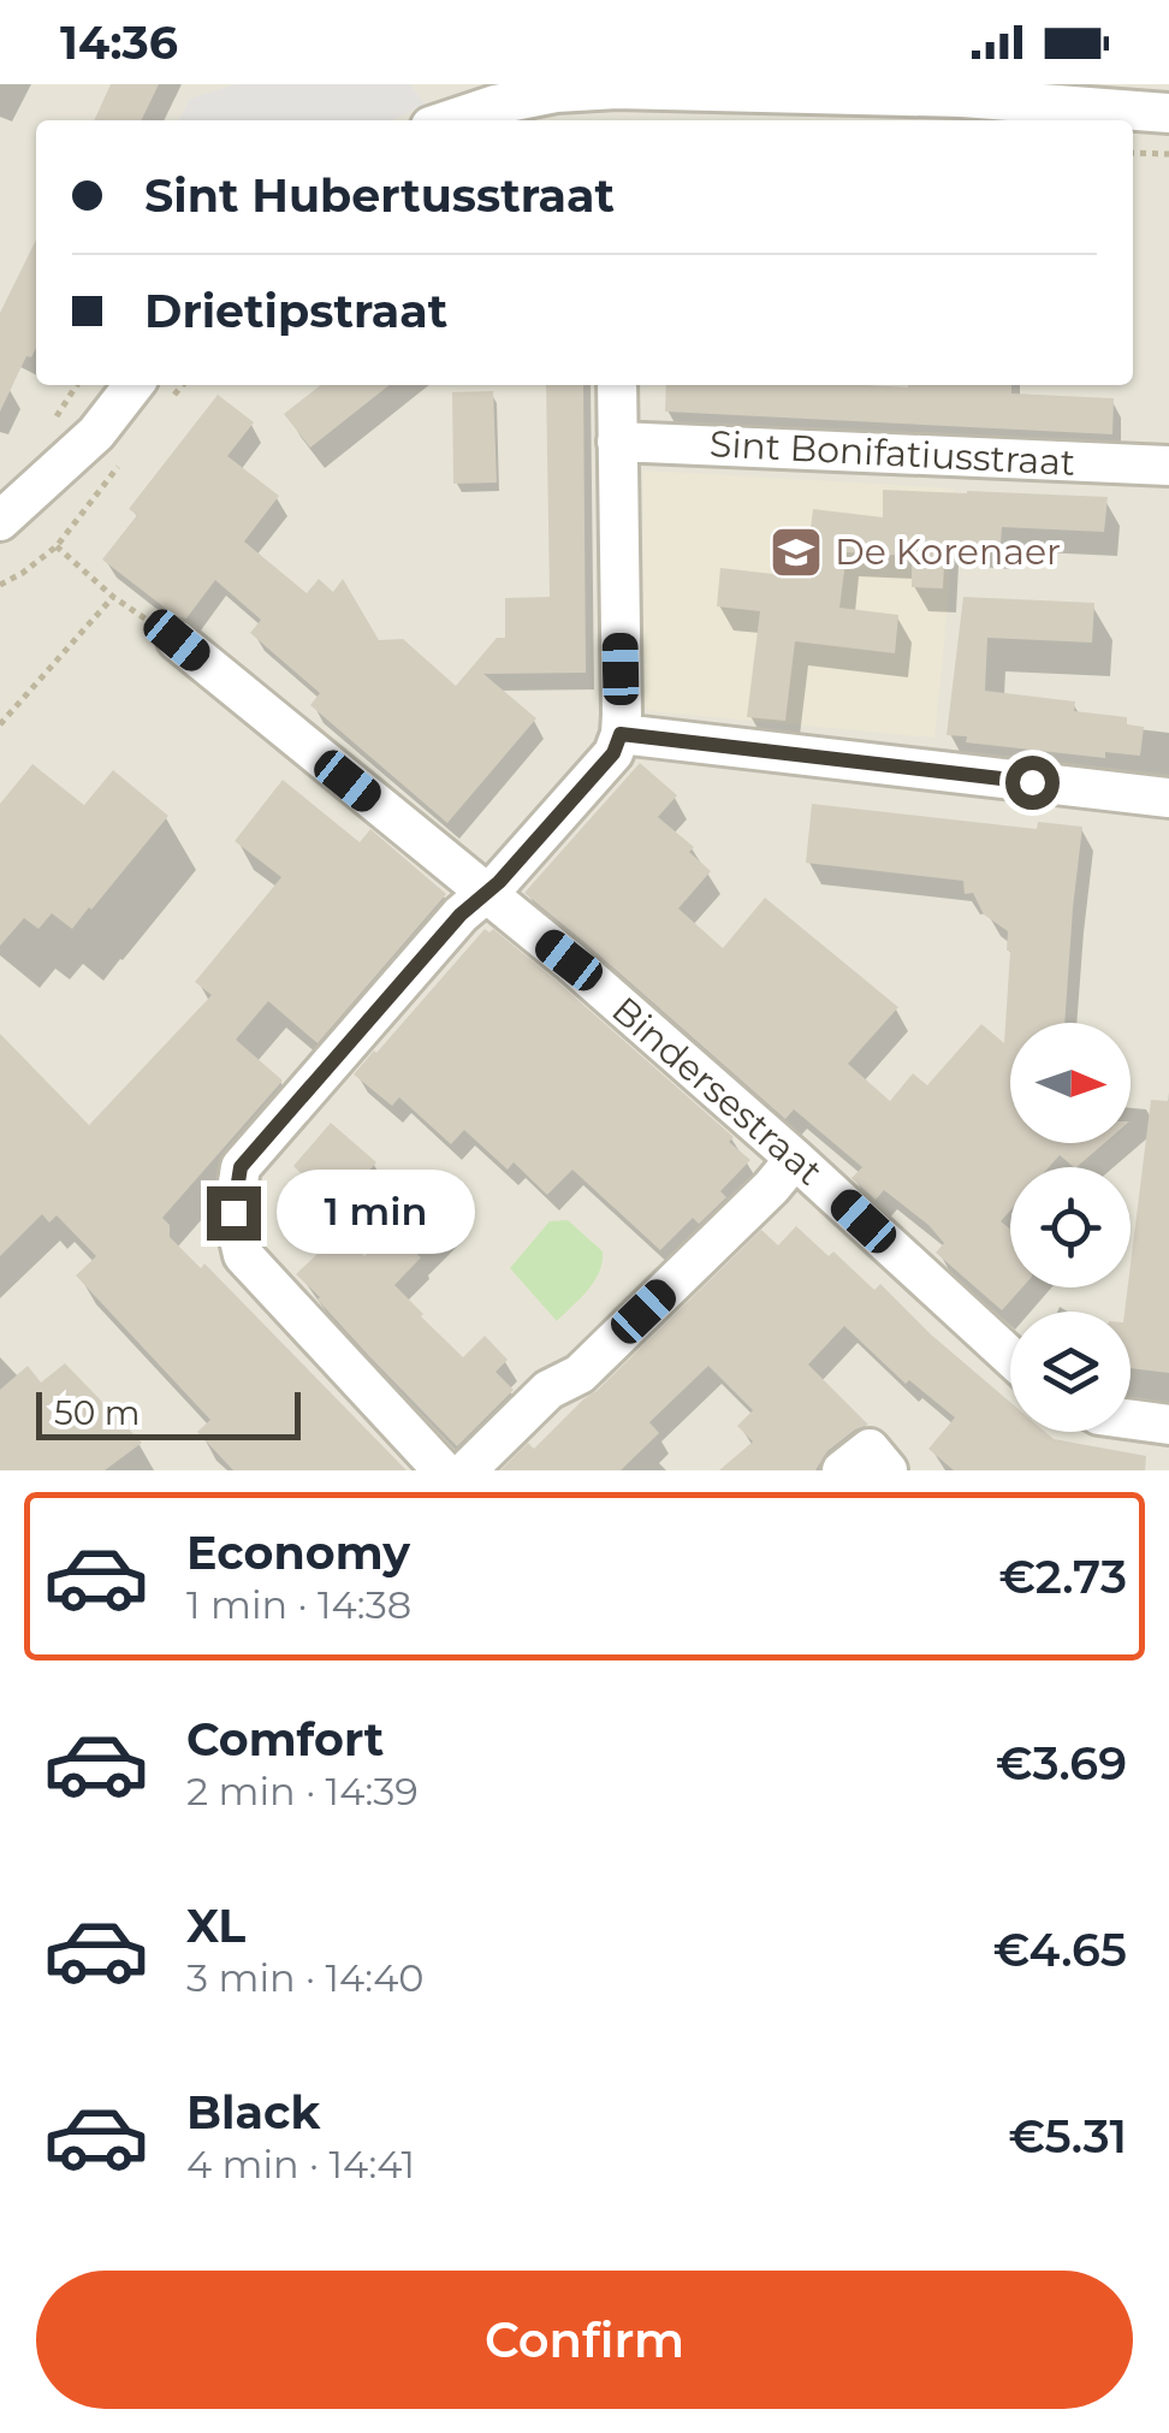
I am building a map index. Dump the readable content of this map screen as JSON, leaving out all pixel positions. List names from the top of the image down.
{
  "streets": {
    "street": ["Sint Bonifatiusstraat", "Bindersestraat"]
  },
  "places": {
    "school or university": ["De Korenaer"]
  },
  "scale_bar": "50 m",
  "north": "right",
  "page": {
    "status": "14:36",
    "banner": ["Sint Hubertusstraat", "Drietipstraat"],
    "bubble": "1 min",
    "scale": "50 m",
    "list": [
      {
        "name": "Economy",
        "note": "1 min · 14:38",
        "value": "€2.73"
      },
      {
        "name": "Comfort",
        "note": "2 min · 14:39",
        "value": "€3.69"
      },
      {
        "name": "XL",
        "note": "3 min · 14:40",
        "value": "€4.65"
      },
      {
        "name": "Black",
        "note": "4 min · 14:41",
        "value": "€5.31"
      }
    ],
    "buttons": "Confirm"
  }
}
